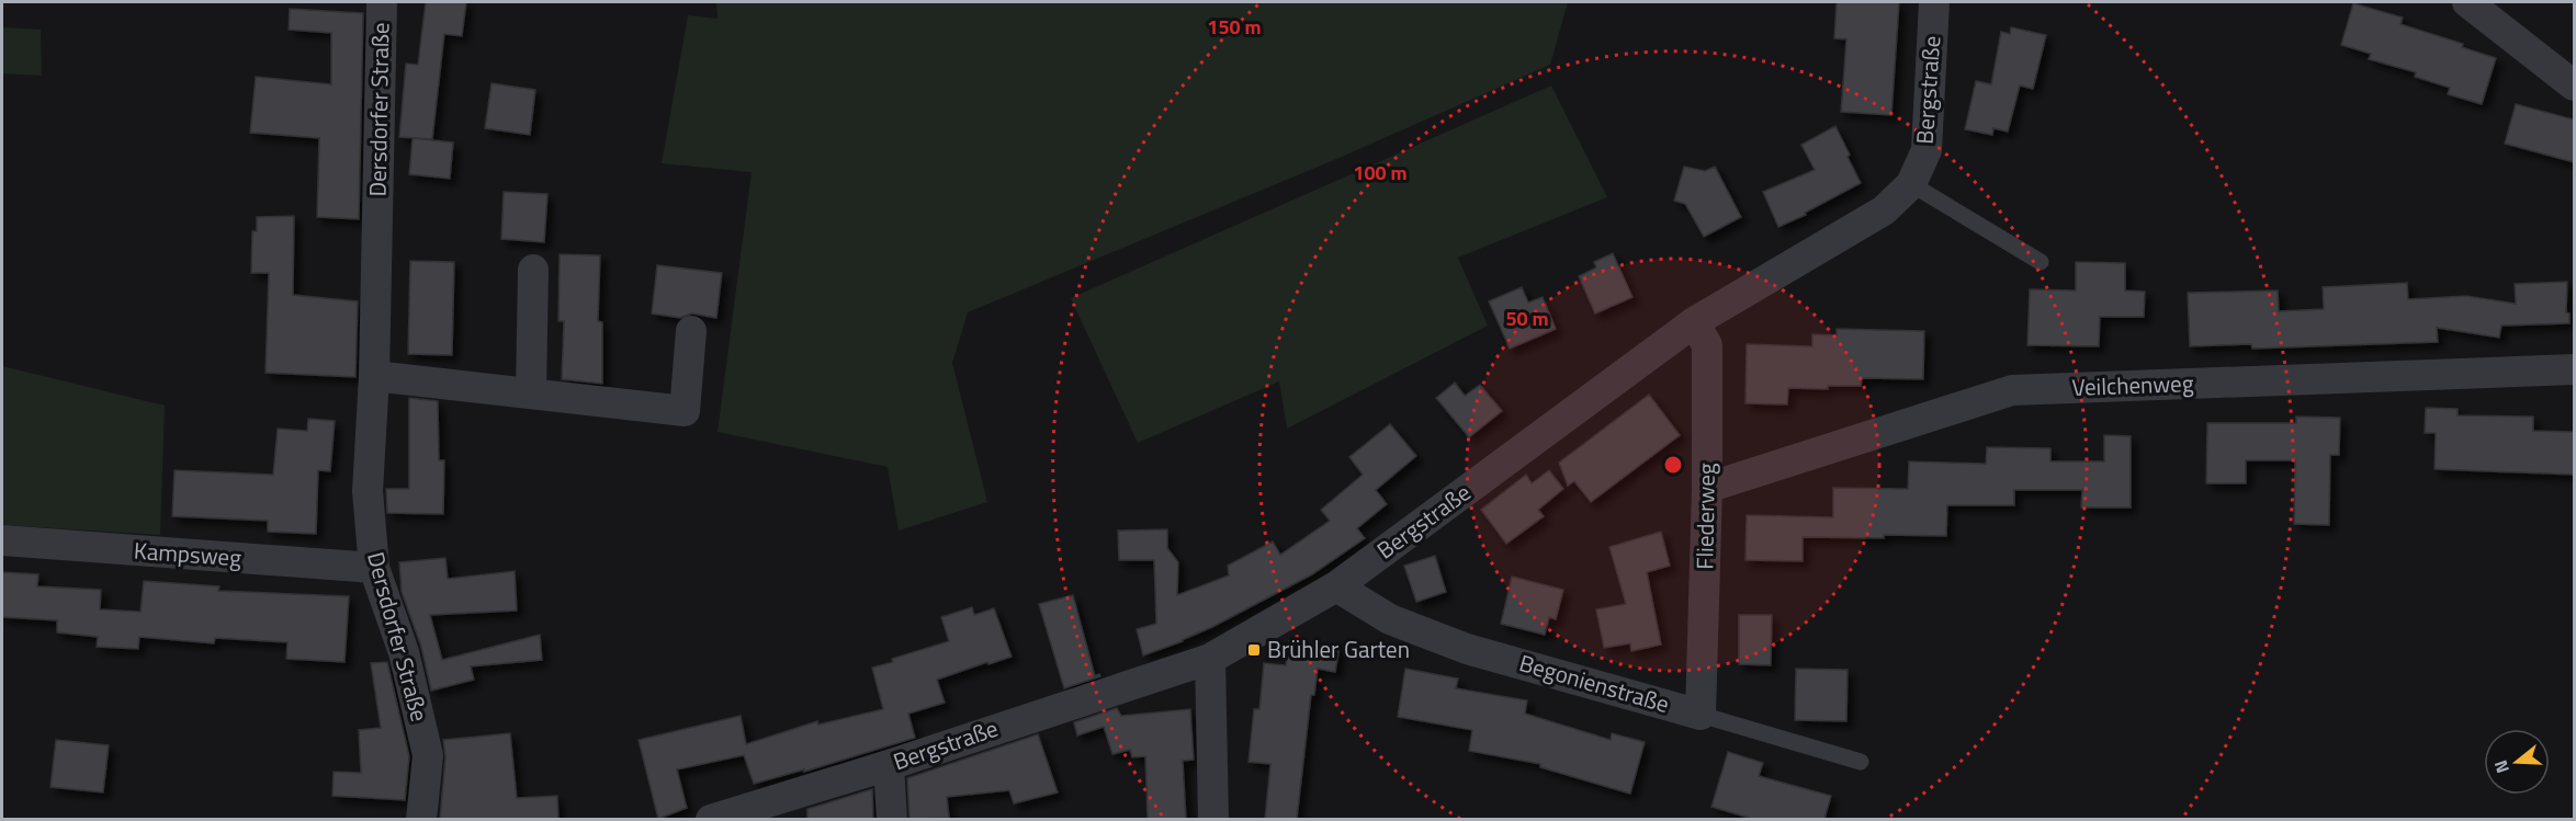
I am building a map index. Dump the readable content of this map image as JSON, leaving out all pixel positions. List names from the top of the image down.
{
  "streets": {
    "street": [
      "Bergstraße",
      "Dersdorfer Straße",
      "Veilchenweg",
      "Fliederweg",
      "Kampsweg",
      "Begonienstraße"
    ]
  },
  "crossings": [
    ["Bergstraße", "Fliederweg"],
    ["Bergstraße", "Begonienstraße"],
    ["Dersdorfer Straße", "Kampsweg"],
    ["Veilchenweg", "Fliederweg"],
    ["Fliederweg", "Begonienstraße"]
  ],
  "places": {
    "transit": ["Brühler Garten"]
  },
  "north": "left",
  "rings": ["150 m", "100 m", "50 m"]
}
